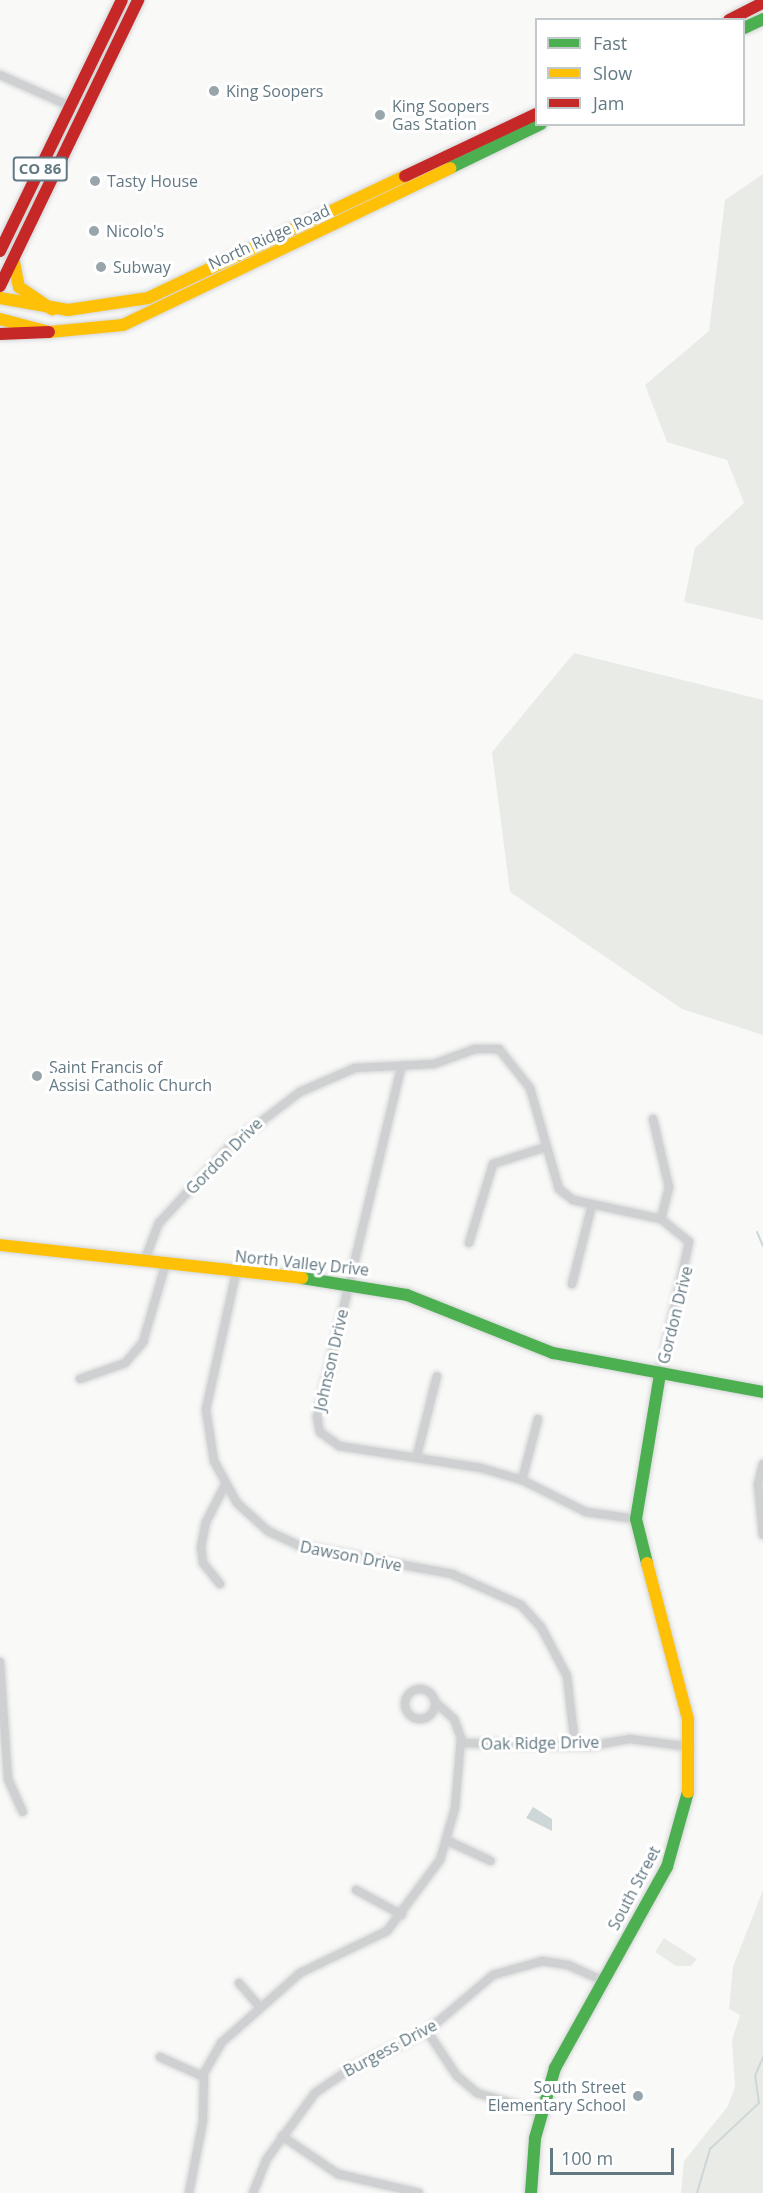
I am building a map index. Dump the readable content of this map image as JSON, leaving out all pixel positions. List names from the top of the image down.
{
  "streets": {
    "main road": [
      "CO 86",
      "North Ridge Road",
      "North Valley Drive",
      "South Street"
    ],
    "street": [
      "Gordon Drive",
      "Johnson Drive",
      "Dawson Drive",
      "Oak Ridge Drive",
      "Burgess Drive"
    ]
  },
  "crossings": [
    ["Gordon Drive", "North Valley Drive"],
    ["Gordon Drive", "Johnson Drive"],
    ["Gordon Drive", "South Street"],
    ["North Valley Drive", "Johnson Drive"],
    ["North Valley Drive", "Dawson Drive"],
    ["North Valley Drive", "South Street"],
    ["Johnson Drive", "South Street"],
    ["Dawson Drive", "Oak Ridge Drive"],
    ["Oak Ridge Drive", "South Street"],
    ["South Street", "Burgess Drive"]
  ],
  "places": [
    "King Soopers",
    "King Soopers Gas Station",
    "Tasty House",
    "Nicolo's",
    "Subway",
    "Saint Francis of Assisi Catholic Church",
    "South Street Elementary School"
  ],
  "legend": ["Fast", "Slow", "Jam"],
  "scale_bar": "100 m"
}
